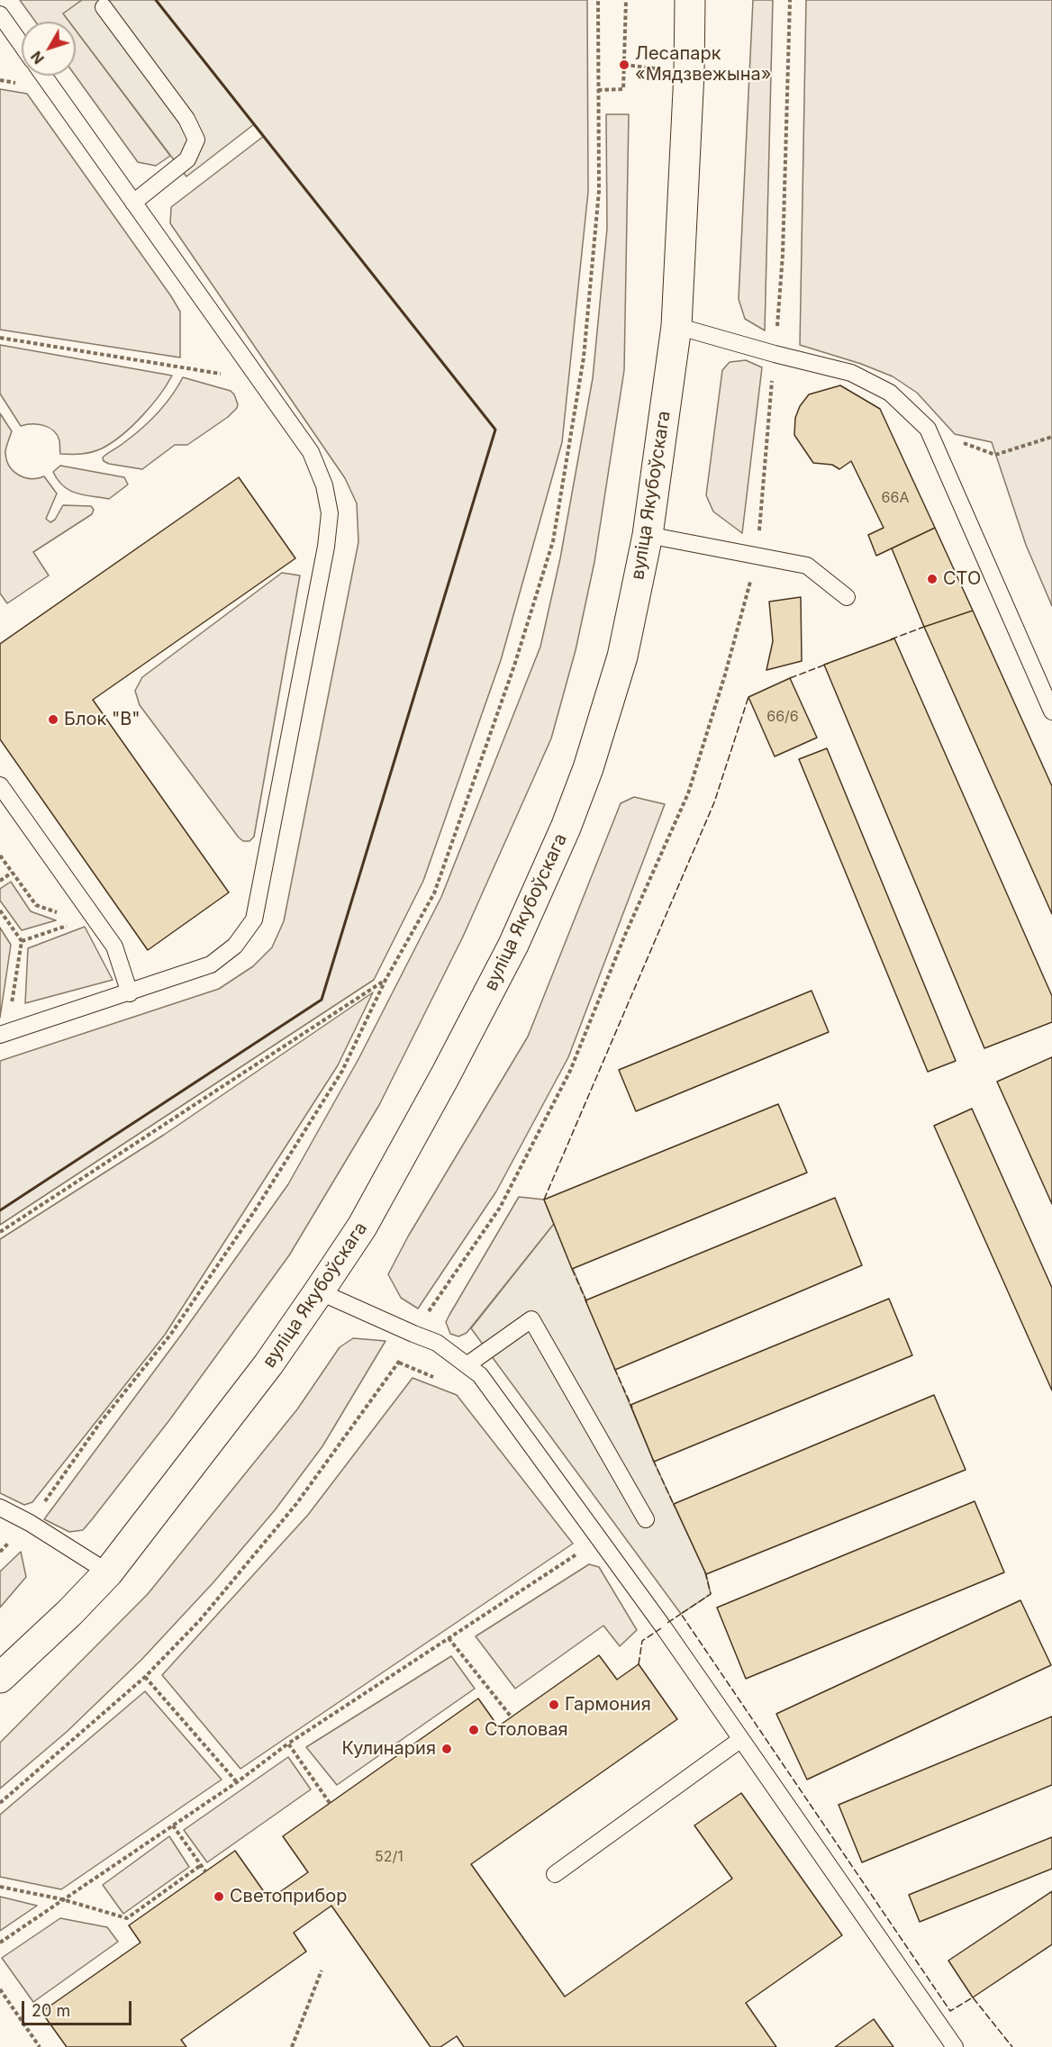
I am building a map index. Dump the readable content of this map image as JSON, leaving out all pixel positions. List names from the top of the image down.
{
  "streets": {
    "main road": ["вуліца Якубоўскага"]
  },
  "places": [
    "Лесапарк «Мядзвежына»",
    "СТО",
    "Блок \"В\"",
    "Гармония",
    "Cтоловая",
    "Кулинария",
    "Светоприбор"
  ],
  "house_numbers": ["66А", "66/6", "52/1"],
  "scale_bar": "20 m",
  "north": "bottom left"
}
